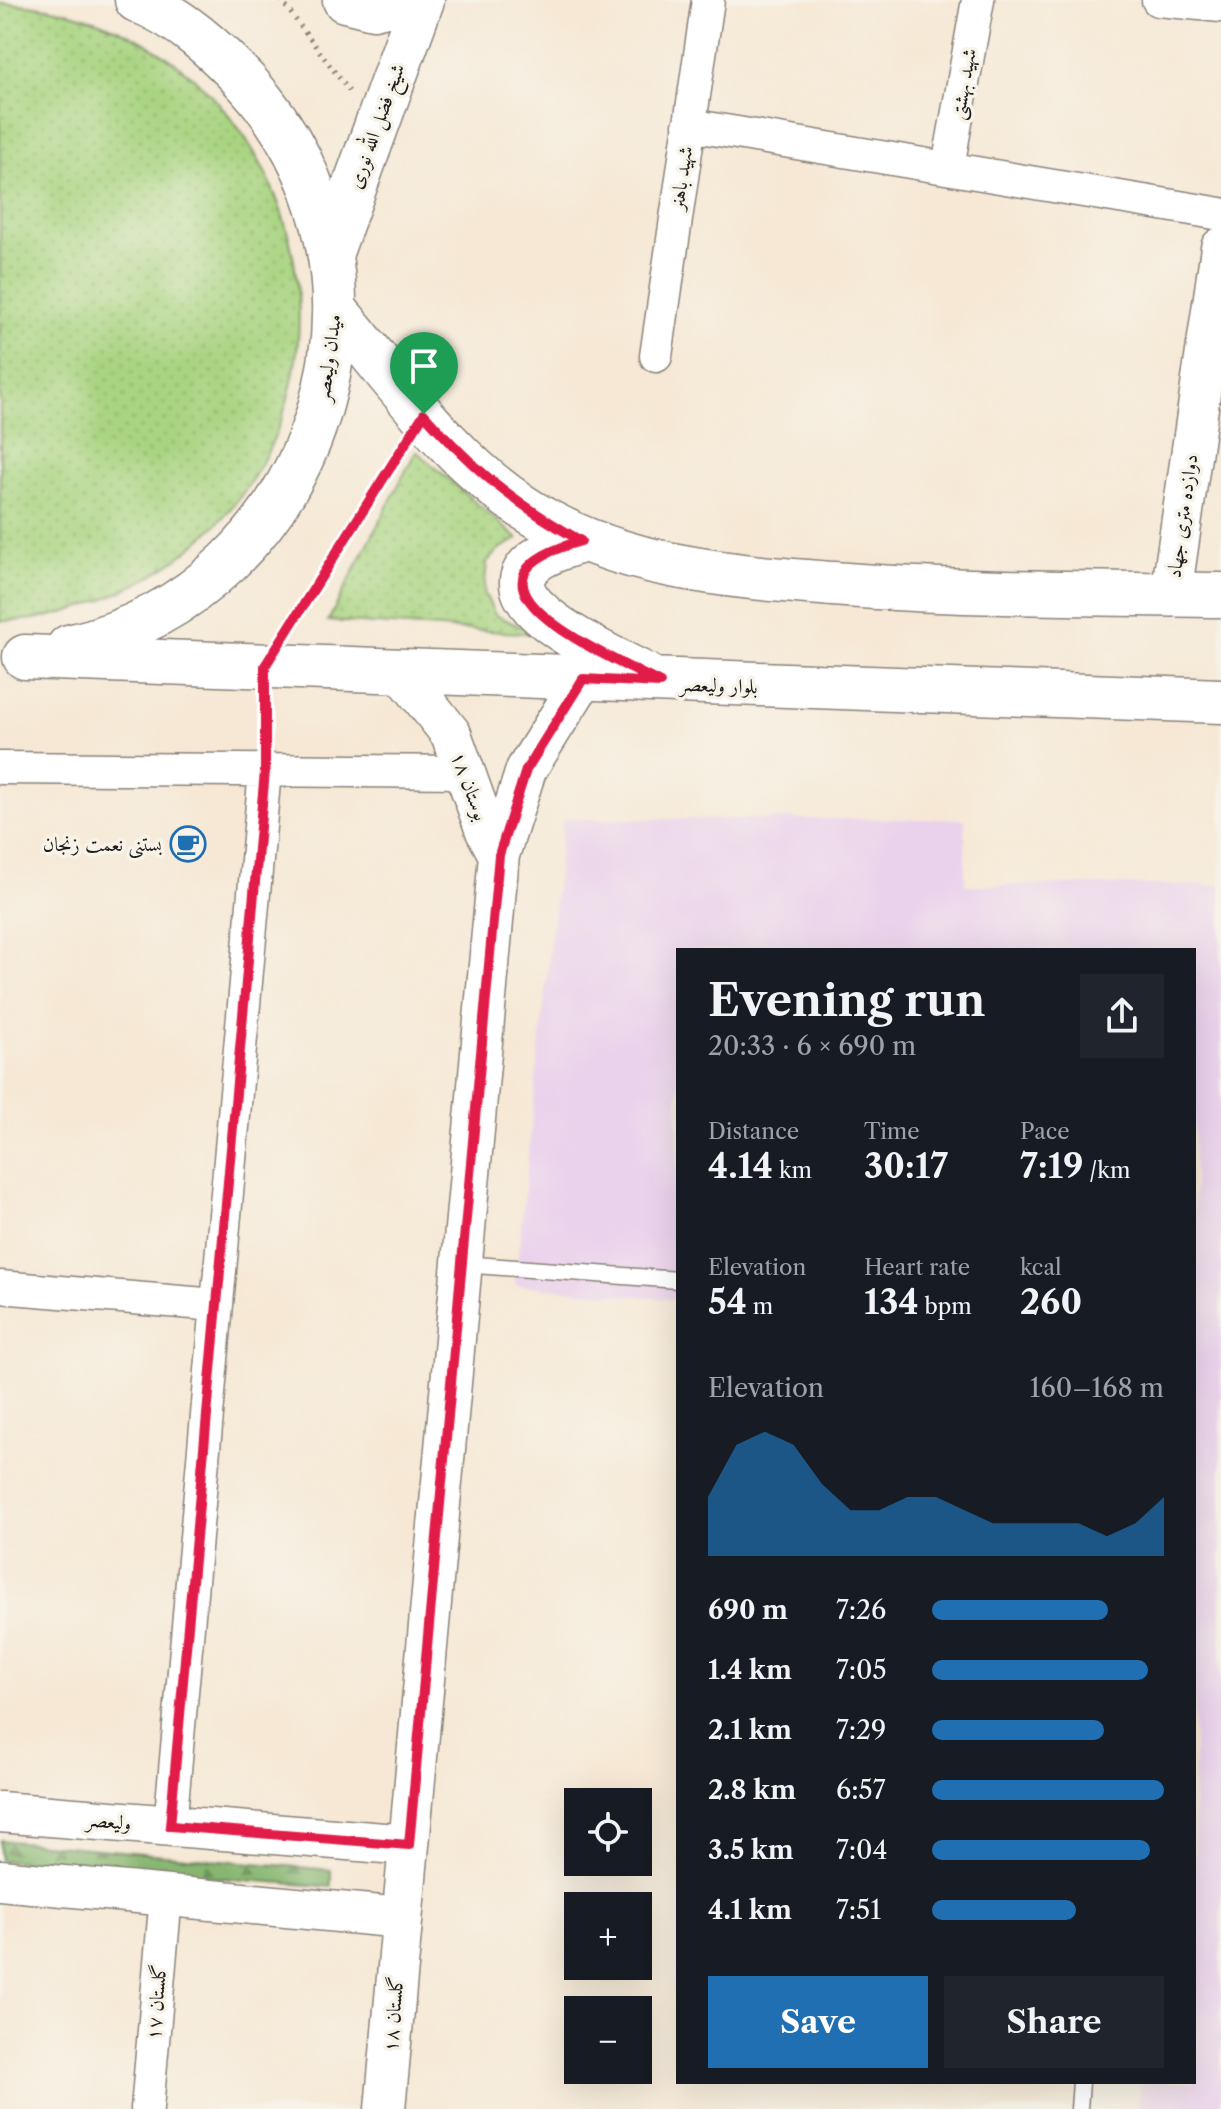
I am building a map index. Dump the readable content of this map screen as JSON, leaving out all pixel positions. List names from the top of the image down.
{
  "streets": {
    "main road": ["شیخ فضل الله نوری", "میدان ولیعصر", "بلوار ولیعصر"],
    "street": [
      "شهید بهشتی",
      "شهید باهنر",
      "دوازده متری جهاد",
      "بوستان ۱۸",
      "ولیعصر",
      "گلستان ۱۷",
      "گلستان ۱۸"
    ]
  },
  "crossings": [
    ["شیخ فضل الله نوری", "میدان ولیعصر"],
    ["میدان ولیعصر", "بلوار ولیعصر"],
    ["بلوار ولیعصر", "بوستان ۱۸"]
  ],
  "places": {
    "cafe": ["بستنی نعمت زنجان"]
  },
  "page": {
    "heading": ["Evening run", "20:33 · 6 × 690 m"],
    "stats": [
      ["Distance", "4.14 km"],
      ["Time", "30:17"],
      ["Pace", "7:19 /km"],
      ["Elevation", "54 m"],
      ["Heart rate", "134 bpm"],
      ["kcal", "260"]
    ],
    "chart": ["Elevation", "160–168 m"],
    "list": [
      {
        "name": "690 m",
        "note": "7:26"
      },
      {
        "name": "1.4 km",
        "note": "7:05"
      },
      {
        "name": "2.1 km",
        "note": "7:29"
      },
      {
        "name": "2.8 km",
        "note": "6:57"
      },
      {
        "name": "3.5 km",
        "note": "7:04"
      },
      {
        "name": "4.1 km",
        "note": "7:51"
      }
    ],
    "map_buttons": ["+", "−"],
    "buttons": ["Save", "Share"]
  }
}
